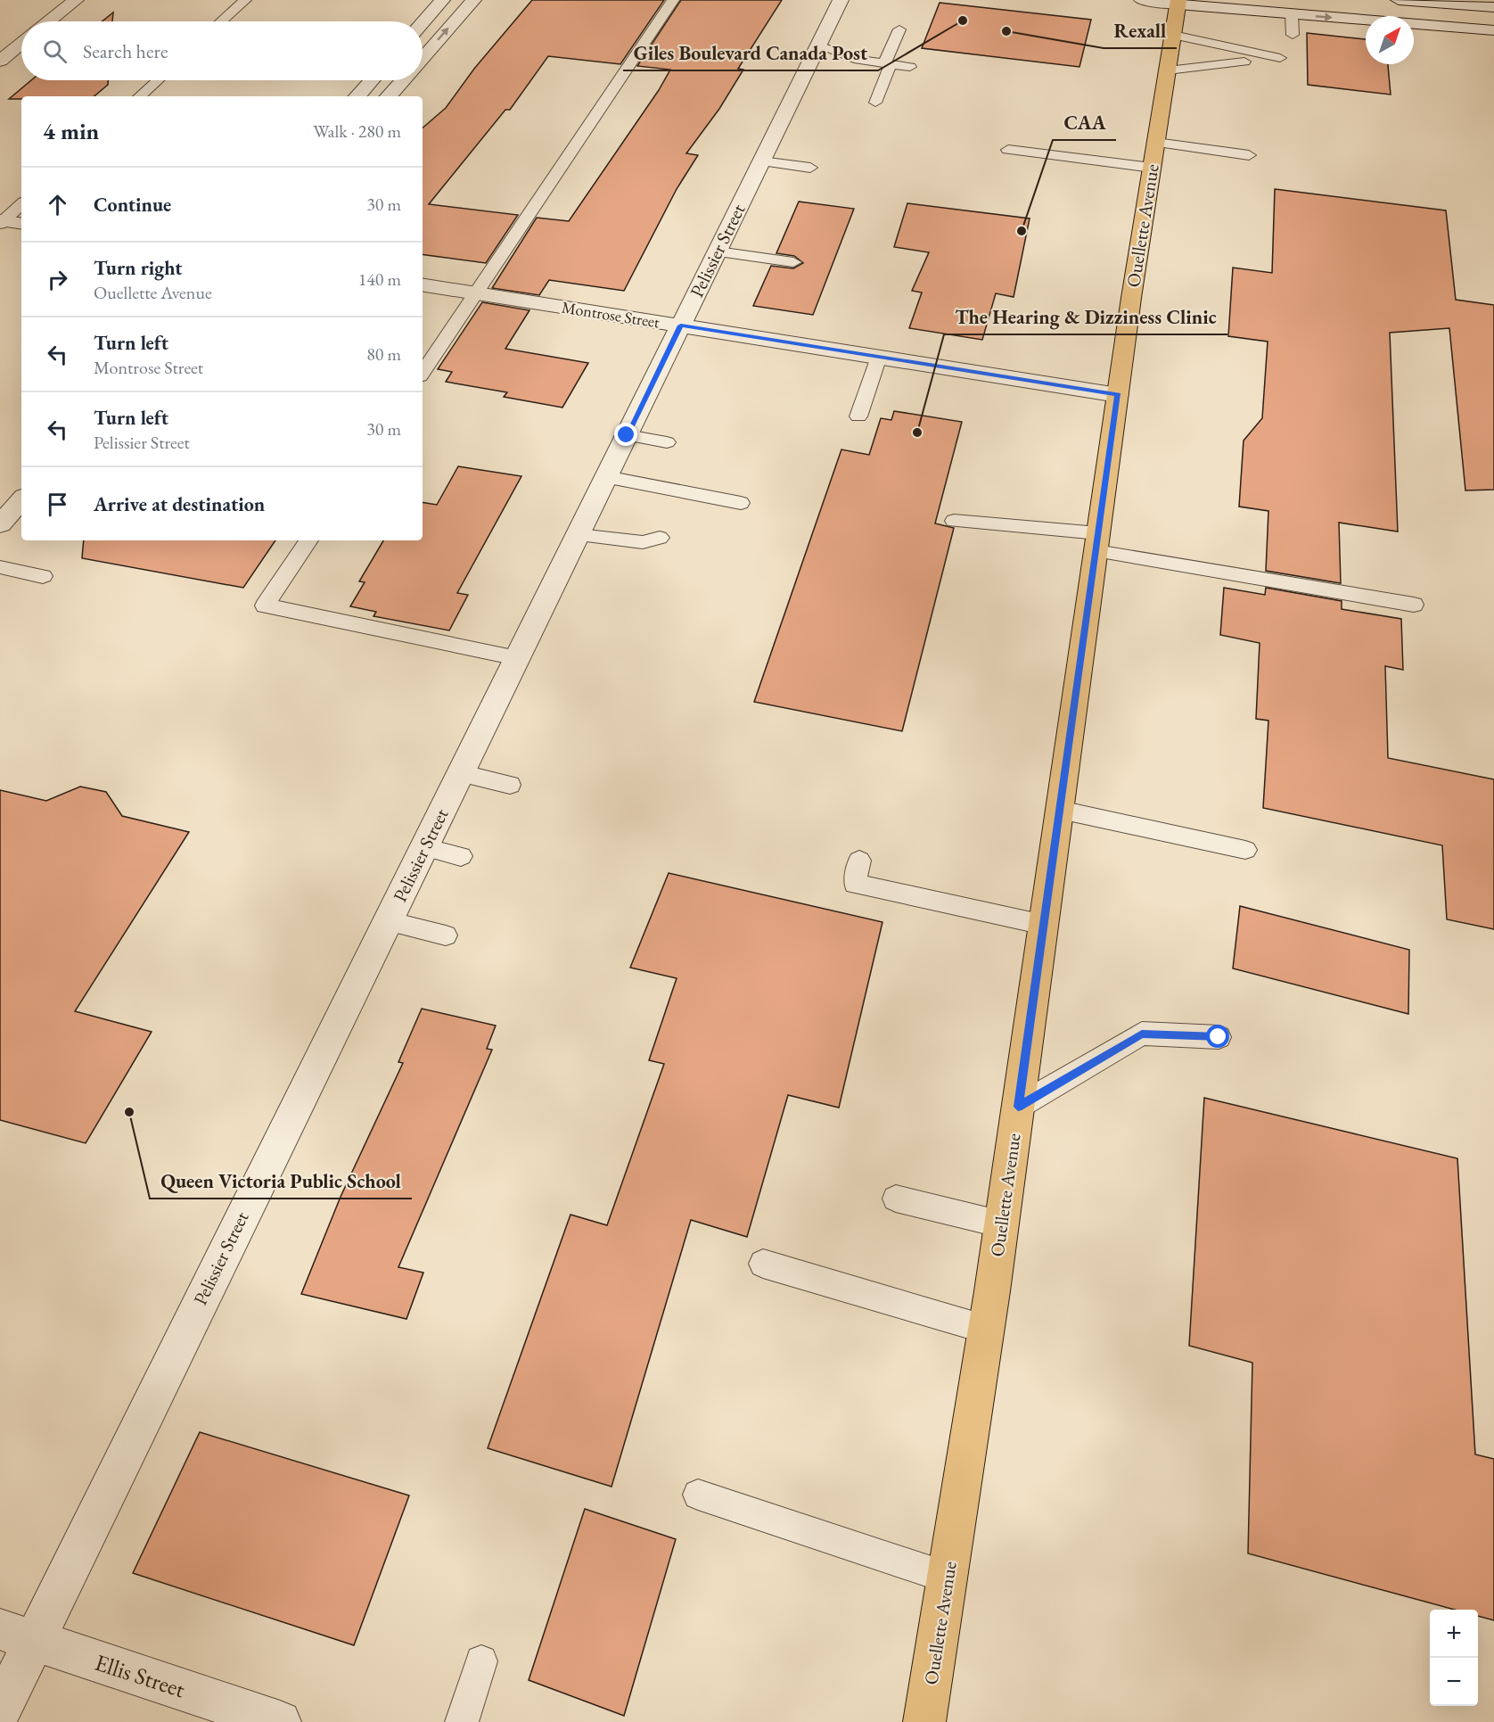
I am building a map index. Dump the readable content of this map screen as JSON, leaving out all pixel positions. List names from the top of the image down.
{
  "streets": {
    "main road": ["Ouellette Avenue"],
    "street": ["Pelissier Street", "Montrose Street", "Ellis Street"]
  },
  "crossings": [
    ["Ouellette Avenue", "Montrose Street"],
    ["Pelissier Street", "Montrose Street"],
    ["Pelissier Street", "Ellis Street"]
  ],
  "places": [
    "Giles Boulevard Canada Post",
    "Rexall",
    "CAA",
    "The Hearing & Dizziness Clinic",
    "Queen Victoria Public School"
  ],
  "north": "top right",
  "page": {
    "search": "Search here",
    "heading": ["4 min", "Walk · 280 m"],
    "list": [
      ["Continue", "30 m"],
      ["Turn right", "Ouellette Avenue", "140 m"],
      ["Turn left", "Montrose Street", "80 m"],
      ["Turn left", "Pelissier Street", "30 m"],
      "Arrive at destination"
    ],
    "map_buttons": ["+", "−"]
  }
}
